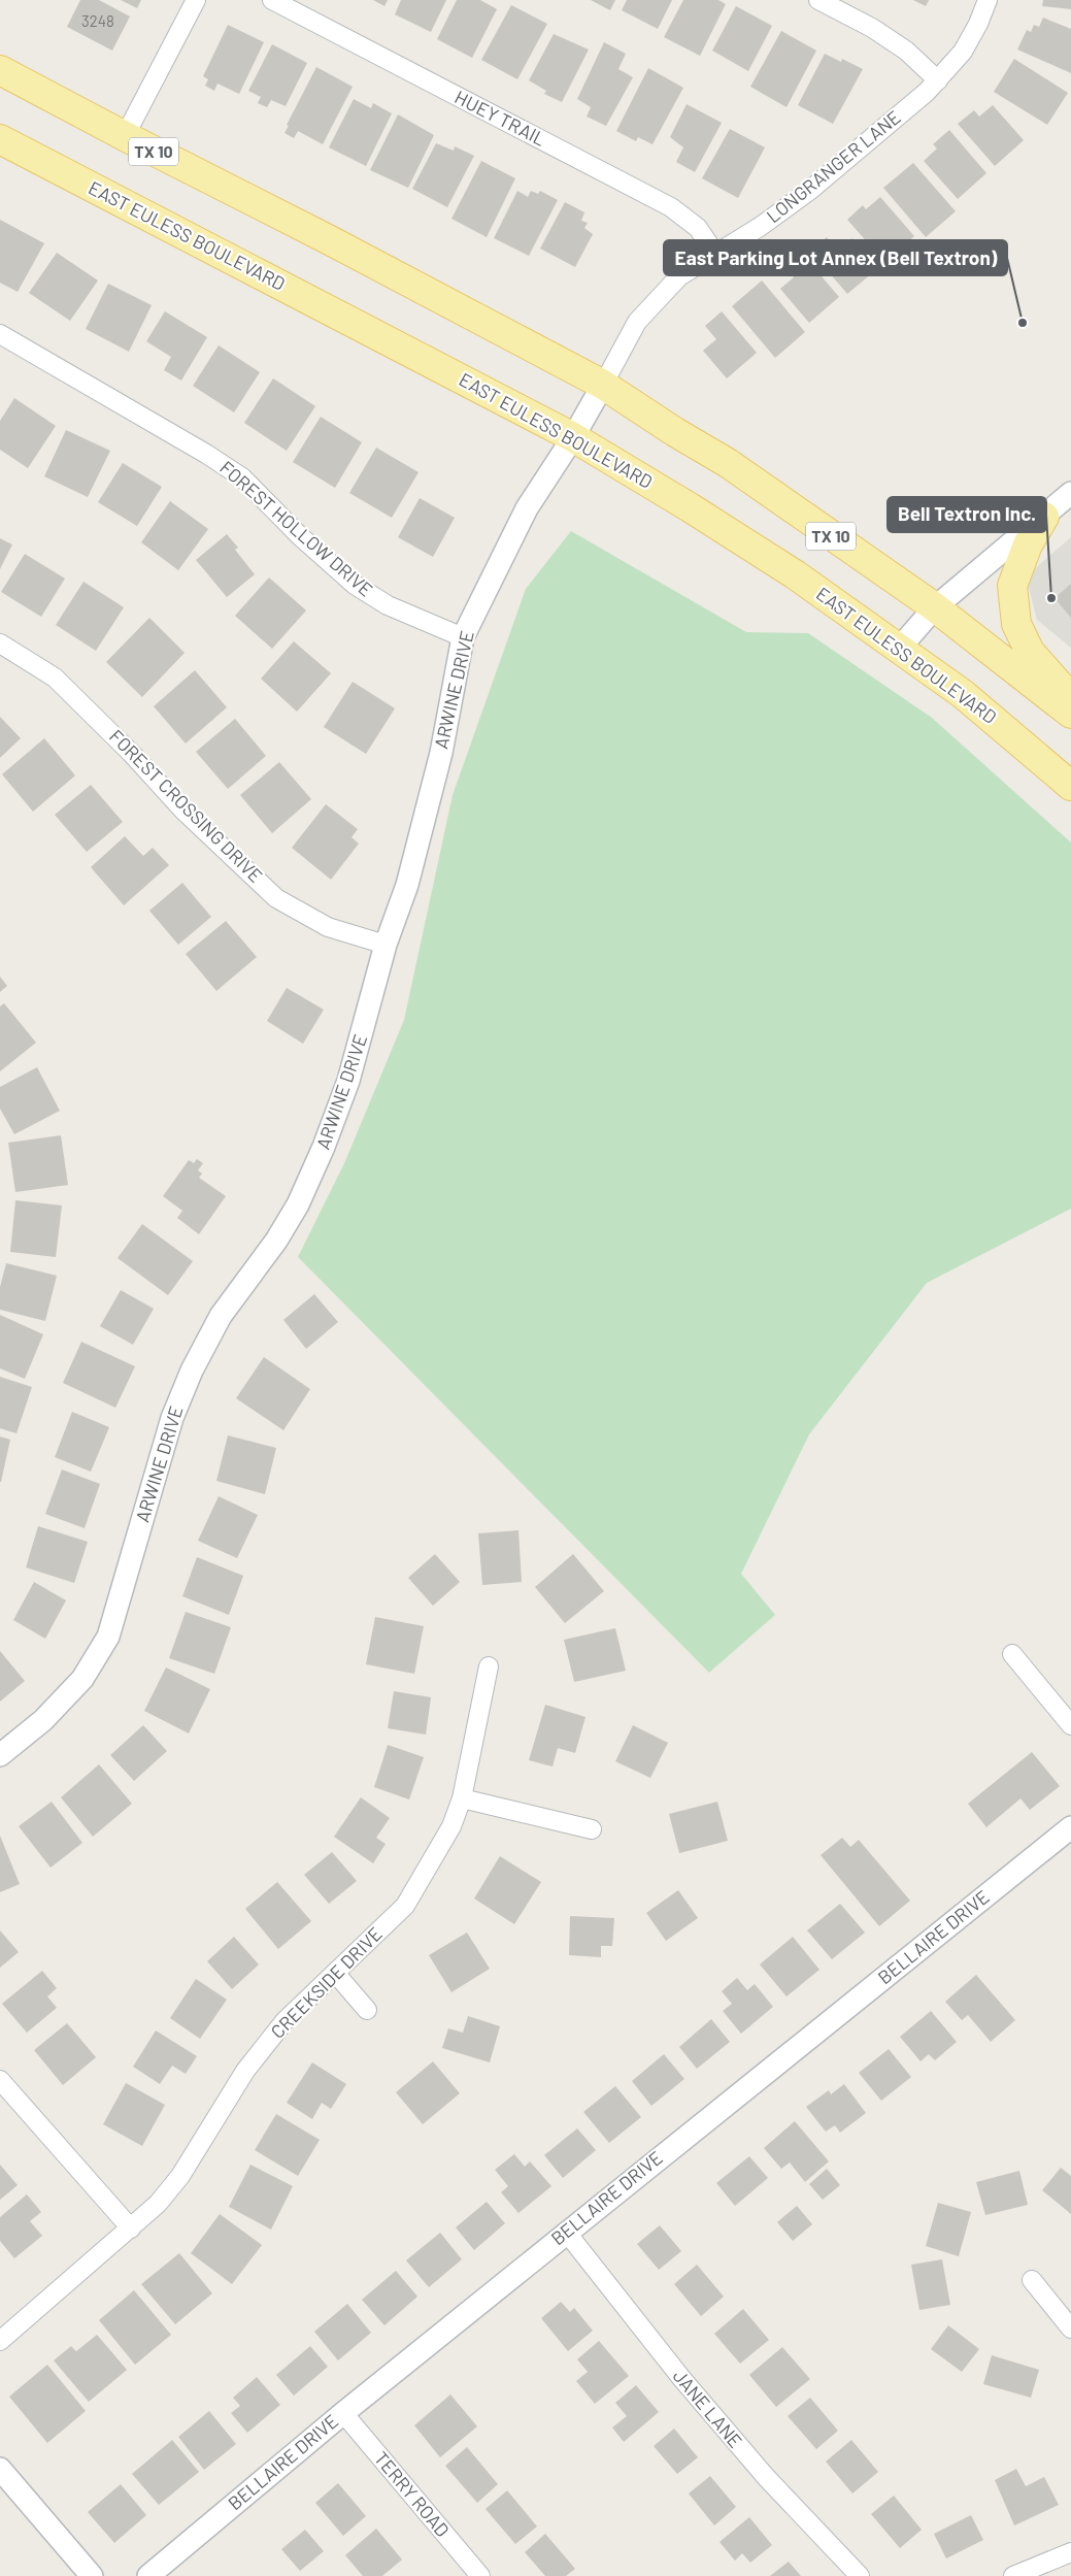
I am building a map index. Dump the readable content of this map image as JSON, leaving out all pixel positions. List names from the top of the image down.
{
  "streets": {
    "main road": ["TX 10", "EAST EULESS BOULEVARD"],
    "street": [
      "HUEY TRAIL",
      "LONGRANGER LANE",
      "FOREST HOLLOW DRIVE",
      "ARWINE DRIVE",
      "FOREST CROSSING DRIVE",
      "BELLAIRE DRIVE",
      "CREEKSIDE DRIVE",
      "JANE LANE",
      "TERRY ROAD"
    ]
  },
  "crossings": [
    ["HUEY TRAIL", "LONGRANGER LANE"],
    ["TX 10", "LONGRANGER LANE"],
    ["TX 10", "ARWINE DRIVE"],
    ["LONGRANGER LANE", "ARWINE DRIVE"],
    ["EAST EULESS BOULEVARD", "ARWINE DRIVE"],
    ["FOREST HOLLOW DRIVE", "ARWINE DRIVE"],
    ["ARWINE DRIVE", "FOREST CROSSING DRIVE"],
    ["BELLAIRE DRIVE", "JANE LANE"],
    ["BELLAIRE DRIVE", "TERRY ROAD"]
  ],
  "places": ["East Parking Lot Annex (Bell Textron)", "Bell Textron Inc."],
  "house_numbers": ["3248"]
}
